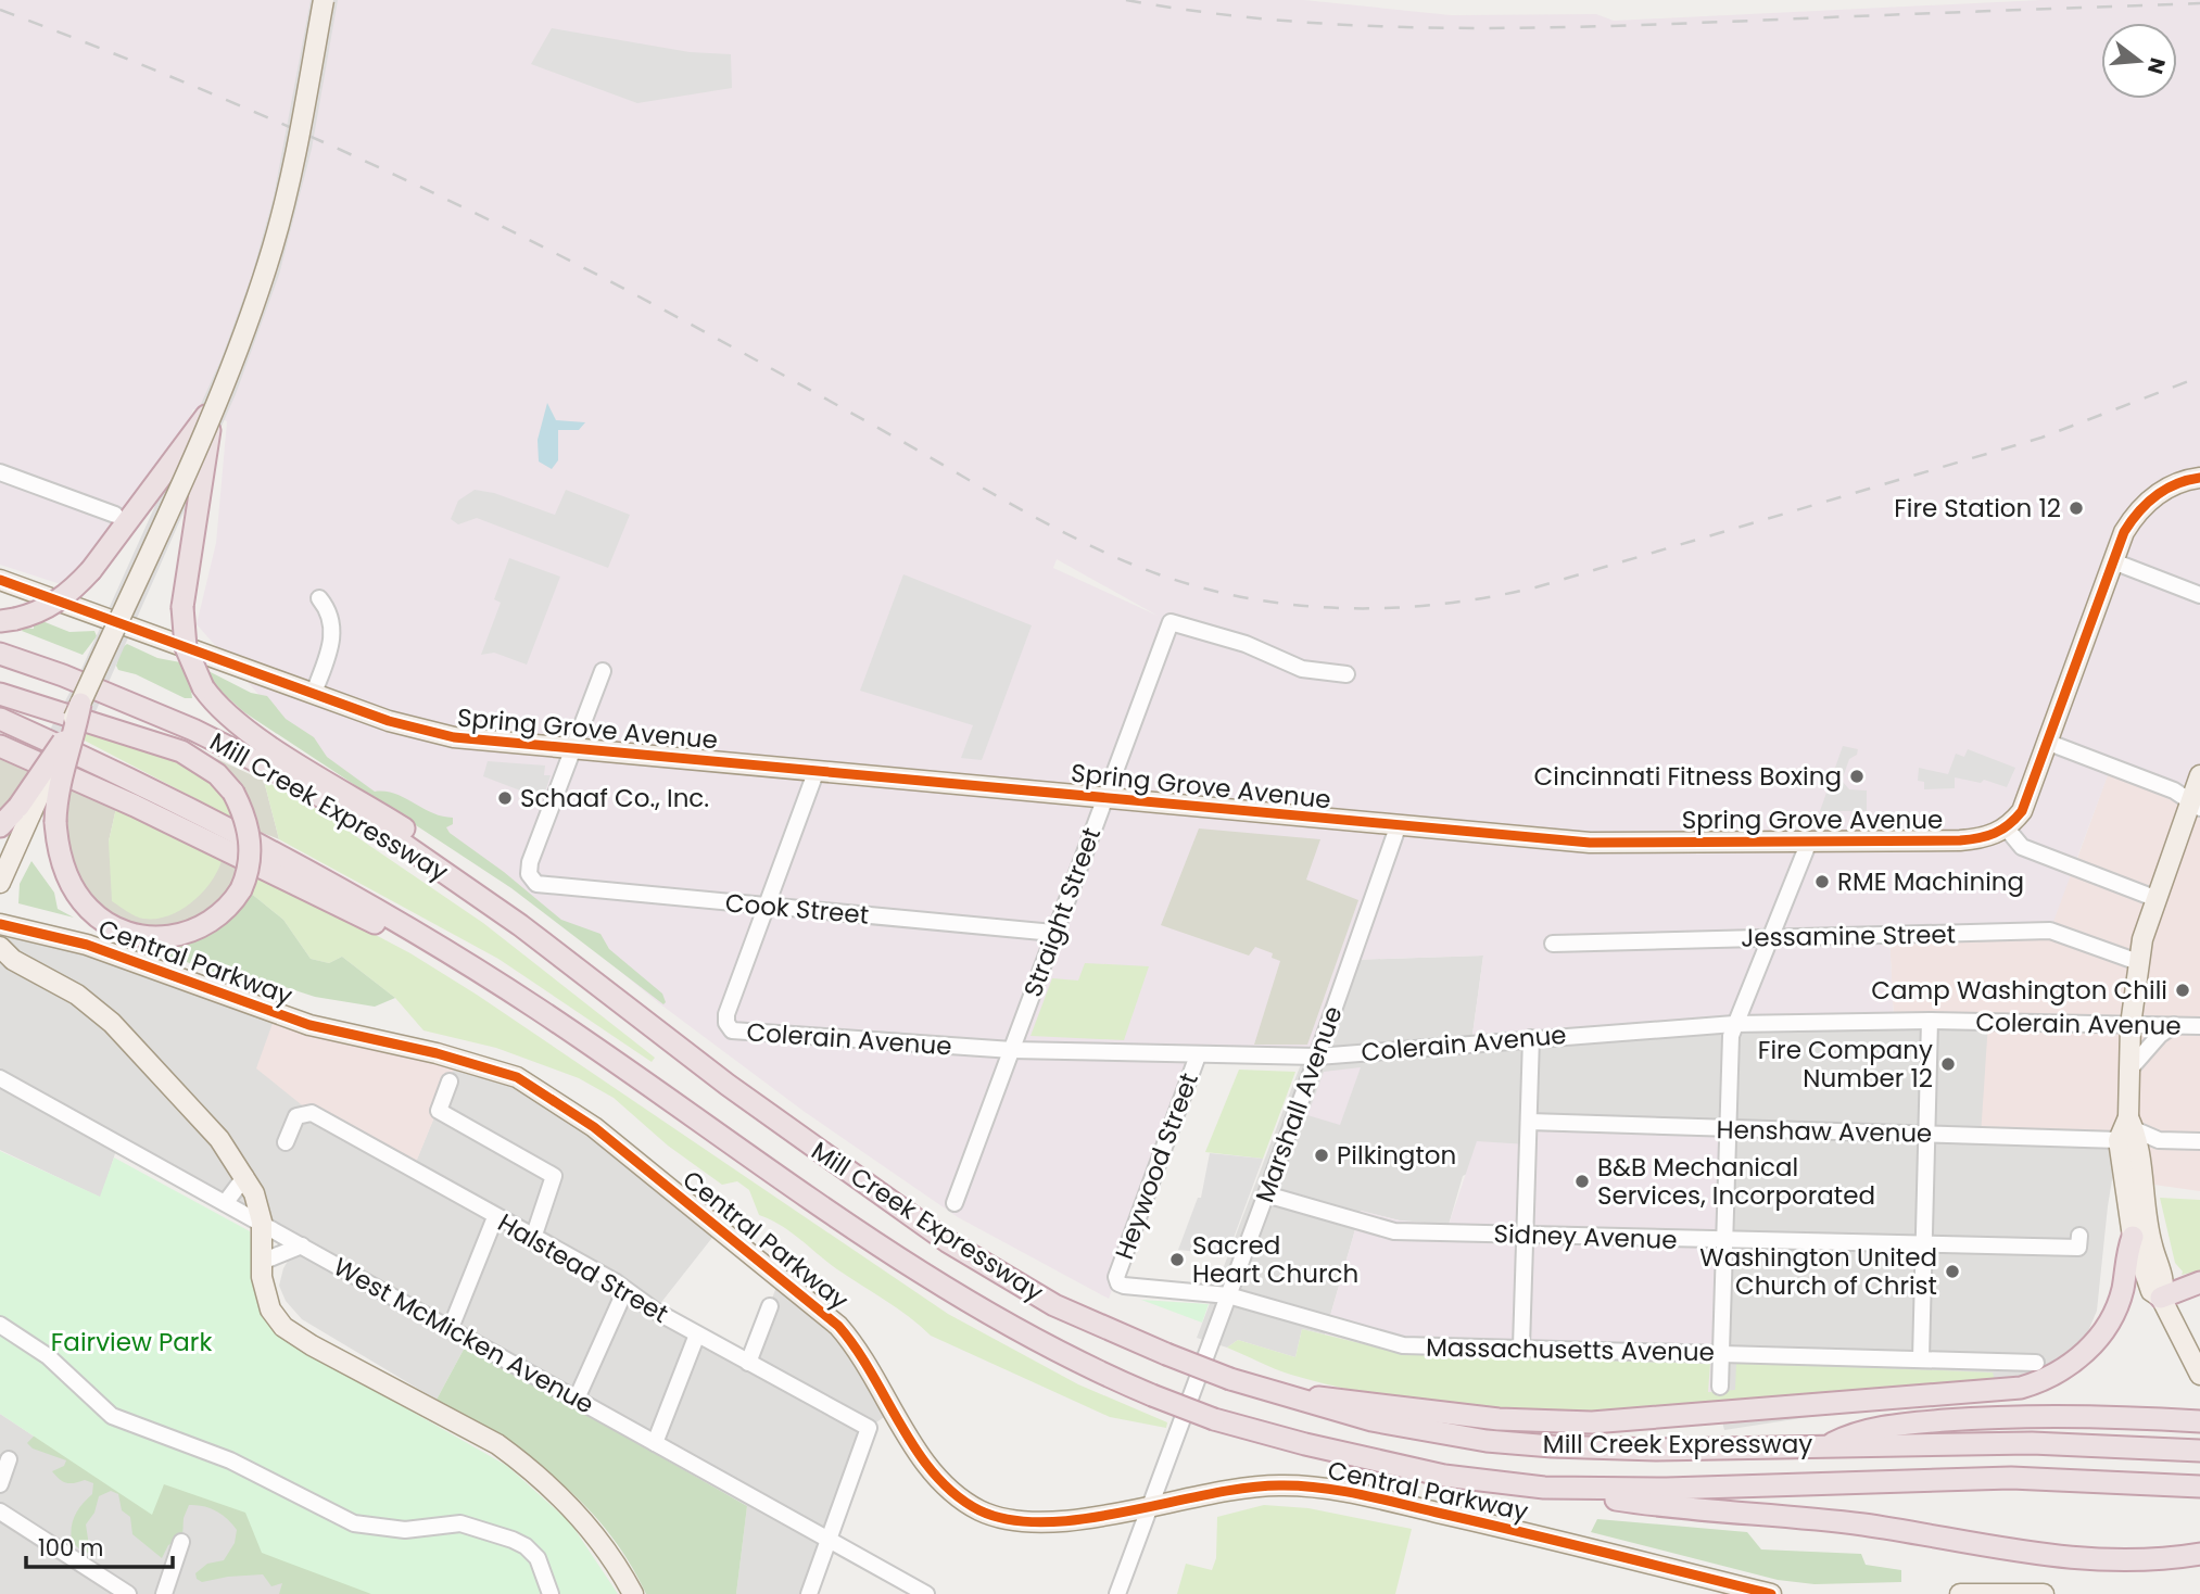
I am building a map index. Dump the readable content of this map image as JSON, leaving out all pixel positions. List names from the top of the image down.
{
  "streets": {
    "highway": ["Mill Creek Expressway"],
    "main road": ["Spring Grove Avenue", "Central Parkway"],
    "street": [
      "Cook Street",
      "Straight Street",
      "Jessamine Street",
      "Colerain Avenue",
      "Marshall Avenue",
      "Henshaw Avenue",
      "Heywood Street",
      "Sidney Avenue",
      "Halstead Street",
      "West McMicken Avenue",
      "Massachusetts Avenue"
    ]
  },
  "crossings": [
    ["Spring Grove Avenue", "Cook Street"],
    ["Spring Grove Avenue", "Straight Street"],
    ["Spring Grove Avenue", "Marshall Avenue"],
    ["Cook Street", "Straight Street"],
    ["Cook Street", "Colerain Avenue"],
    ["Straight Street", "Colerain Avenue"],
    ["Central Parkway", "Marshall Avenue"],
    ["Colerain Avenue", "Marshall Avenue"],
    ["Colerain Avenue", "Heywood Street"],
    ["Marshall Avenue", "Sidney Avenue"],
    ["Marshall Avenue", "Massachusetts Avenue"],
    ["Heywood Street", "Massachusetts Avenue"],
    ["Halstead Street", "West McMicken Avenue"]
  ],
  "parks": ["Fairview Park"],
  "places": [
    "Fire Station 12",
    "Cincinnati Fitness Boxing",
    "Schaaf Co., Inc.",
    "RME Machining",
    "Camp Washington Chili",
    "Fire Company Number 12",
    "Pilkington",
    "B&B Mechanical Services, Incorporated",
    "Sacred Heart Church",
    "Washington United Church of Christ"
  ],
  "scale_bar": "100 m",
  "north": "right"
}
